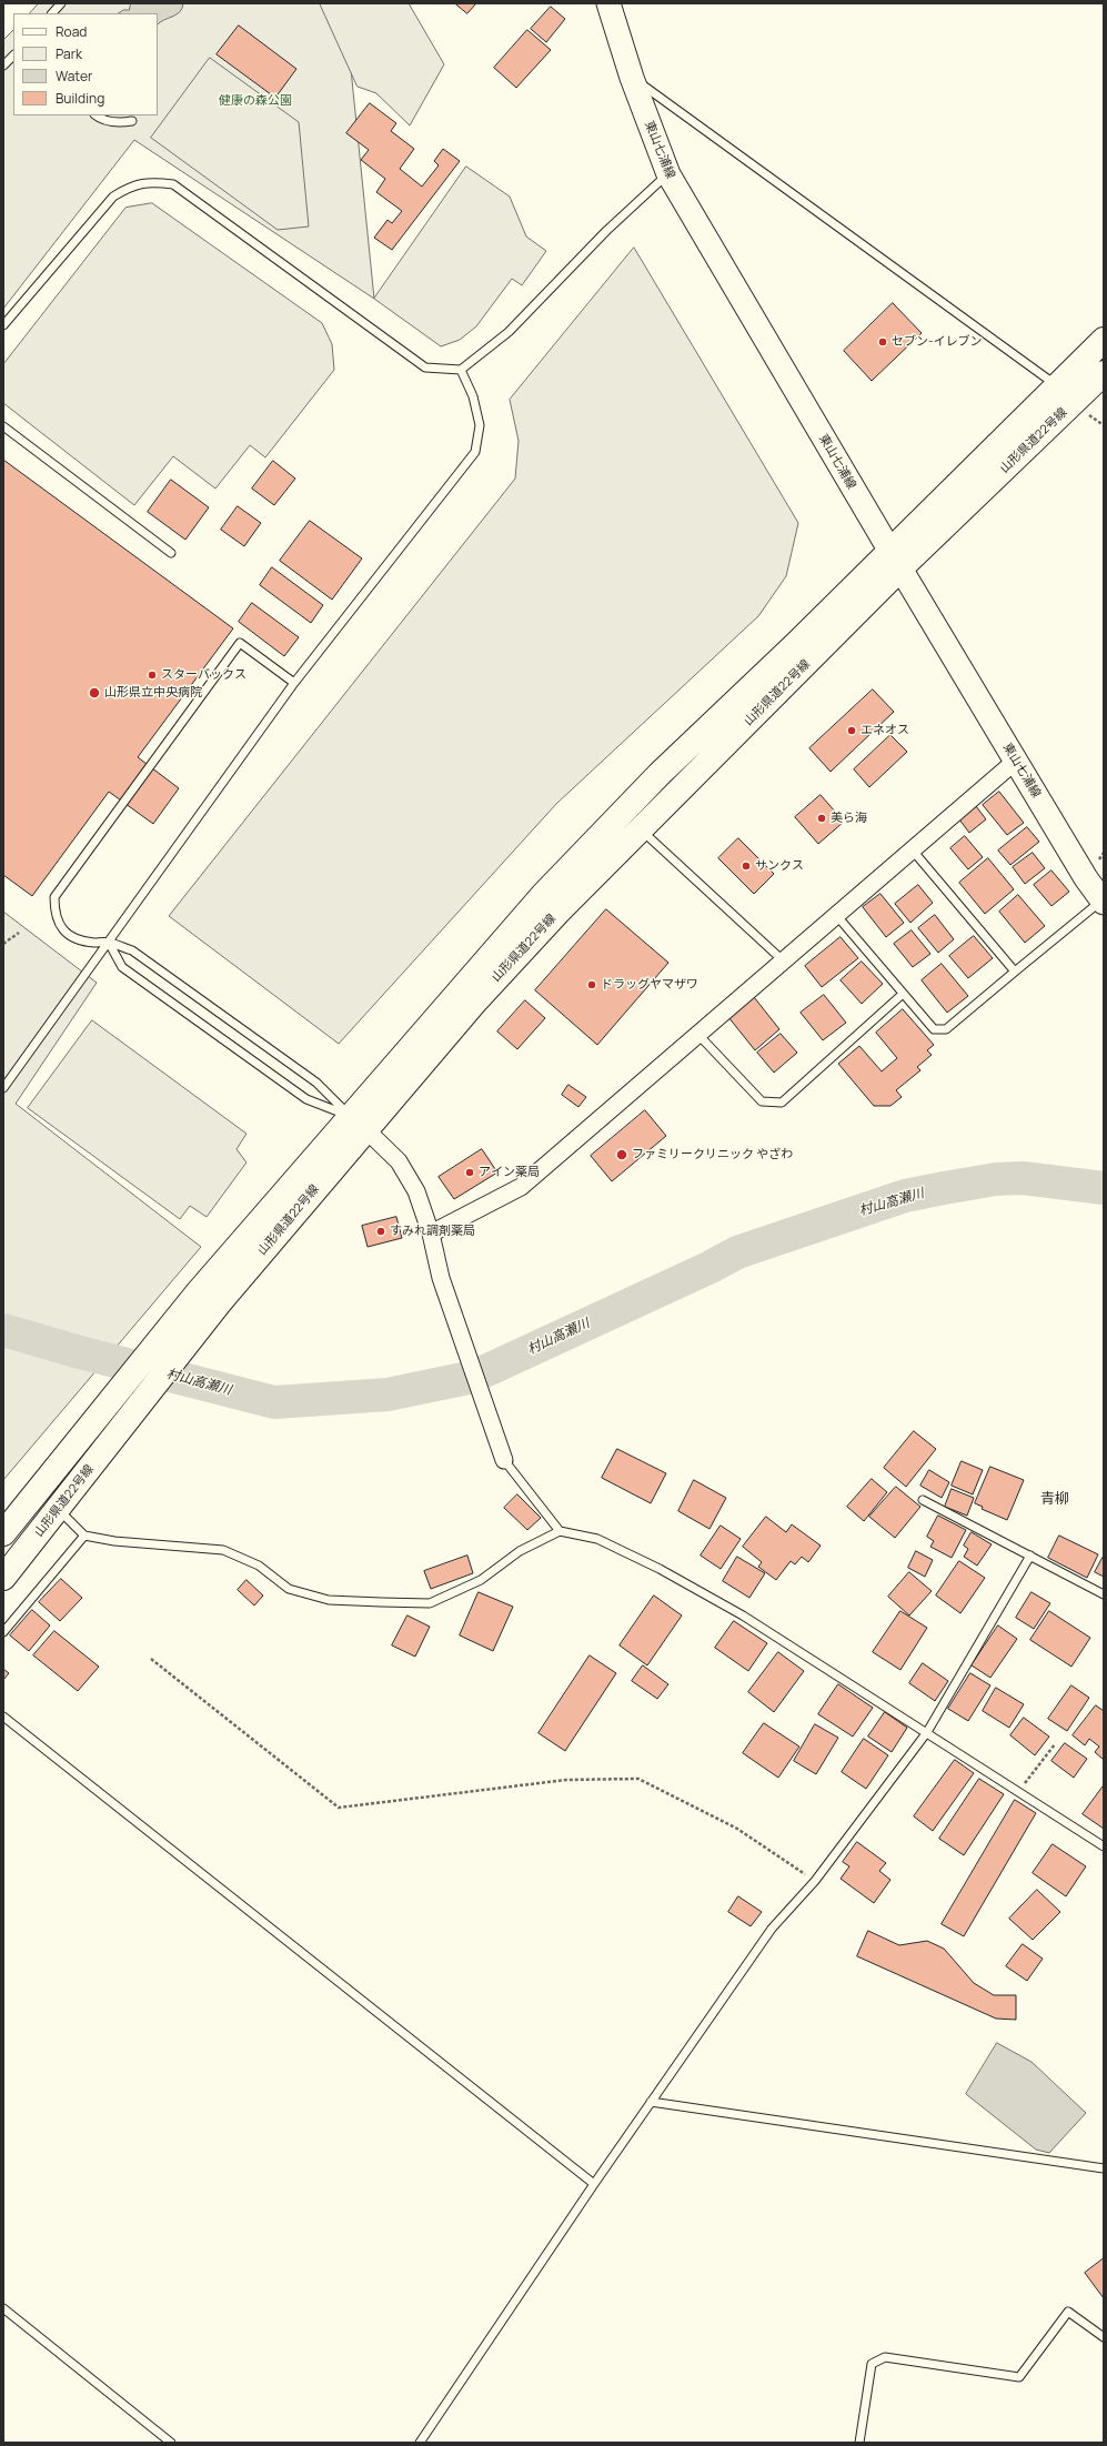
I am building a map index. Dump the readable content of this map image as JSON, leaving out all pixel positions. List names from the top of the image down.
{
  "streets": {
    "main road": ["東山七浦線", "山形県道22号線"]
  },
  "crossings": [
    ["東山七浦線", "山形県道22号線"]
  ],
  "districts": ["青柳"],
  "water": ["村山高瀬川"],
  "parks": ["健康の森公園"],
  "places": [
    "セブン-イレブン",
    "スターバックス",
    "山形県立中央病院",
    "エネオス",
    "美ら海",
    "サンクス",
    "ドラッグヤマザワ",
    "ファミリークリニック やざわ",
    "アイン薬局",
    "すみれ調剤薬局"
  ],
  "legend": [
    "Road",
    "Park",
    "Water",
    "Building"
  ]
}
